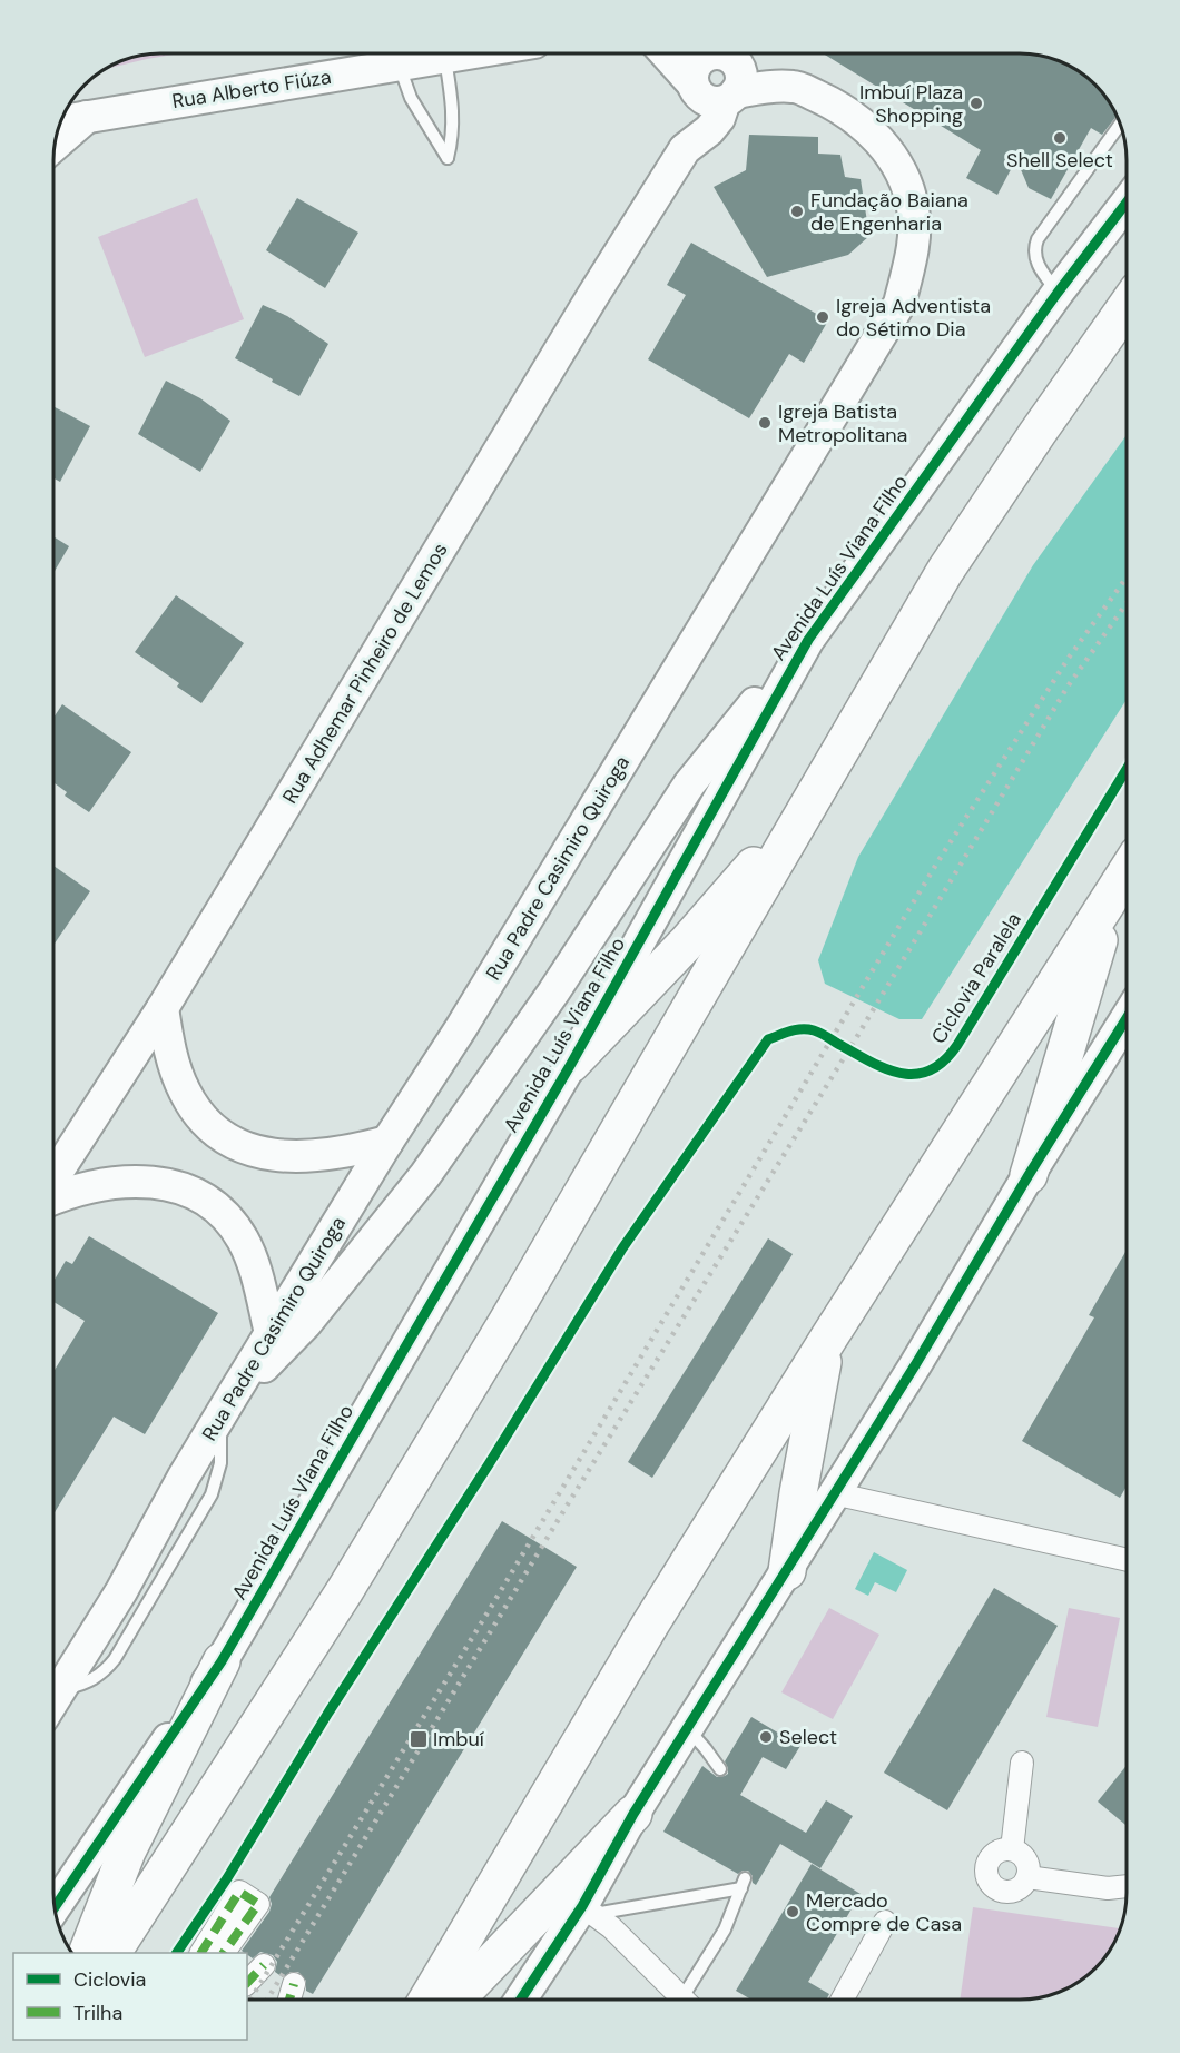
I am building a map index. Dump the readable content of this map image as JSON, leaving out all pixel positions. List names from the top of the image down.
{
  "streets": {
    "main road": [
      "Rua Alberto Fiúza",
      "Avenida Luís Viana Filho",
      "Rua Adhemar Pinheiro de Lemos",
      "Rua Padre Casimiro Quiroga"
    ],
    "cycle path": ["Ciclovia Paralela"]
  },
  "crossings": [
    ["Rua Adhemar Pinheiro de Lemos", "Rua Padre Casimiro Quiroga"]
  ],
  "places": {
    "other": [
      "Imbuí Plaza Shopping",
      "Shell Select",
      "Fundação Baiana de Engenharia",
      "Igreja Adventista do Sétimo Dia",
      "Igreja Batista Metropolitana",
      "Select",
      "Mercado Compre de Casa"
    ],
    "transit": ["Imbuí"]
  },
  "legend": ["Ciclovia", "Trilha"]
}
